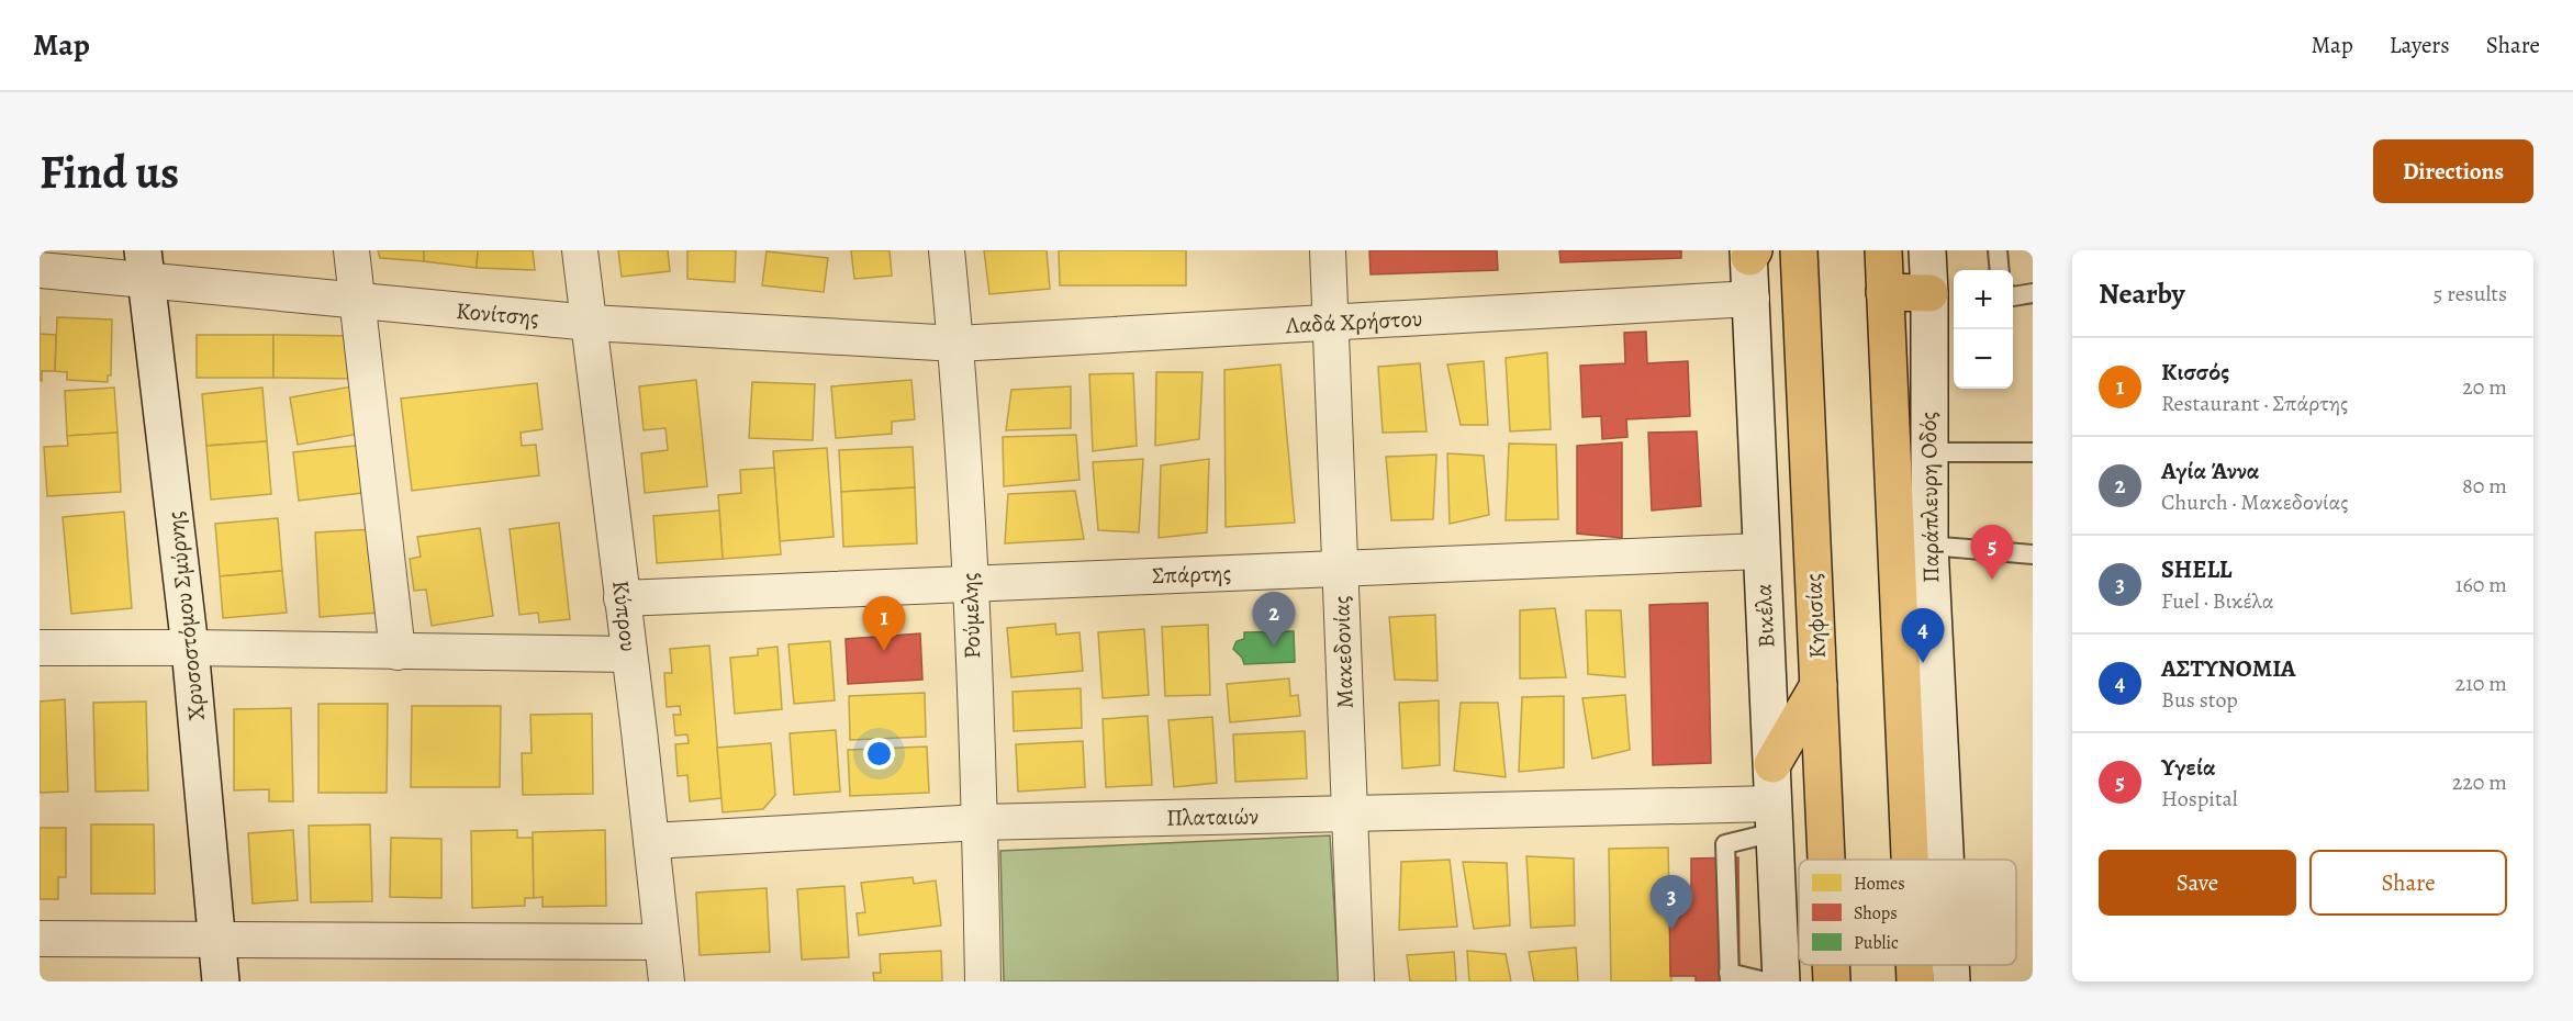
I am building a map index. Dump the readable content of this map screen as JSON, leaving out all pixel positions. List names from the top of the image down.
{
  "streets": {
    "main road": ["Κηφισίας"],
    "street": [
      "Κονίτσης",
      "Λαδά Χρήστου",
      "Παράπλευρη Οδός",
      "Σπάρτης",
      "Χρυσοστόμου Σμύρνης",
      "Κύπρου",
      "Ρούμελης",
      "Βικέλα",
      "Μακεδονίας",
      "Πλαταιών"
    ]
  },
  "crossings": [
    ["Κονίτσης", "Λαδά Χρήστου"],
    ["Κονίτσης", "Χρυσοστόμου Σμύρνης"],
    ["Κονίτσης", "Κύπρου"],
    ["Κονίτσης", "Ρούμελης"],
    ["Λαδά Χρήστου", "Ρούμελης"],
    ["Λαδά Χρήστου", "Βικέλα"],
    ["Λαδά Χρήστου", "Μακεδονίας"],
    ["Σπάρτης", "Κύπρου"],
    ["Σπάρτης", "Ρούμελης"],
    ["Σπάρτης", "Βικέλα"],
    ["Σπάρτης", "Μακεδονίας"],
    ["Κύπρου", "Πλαταιών"],
    ["Ρούμελης", "Πλαταιών"],
    ["Βικέλα", "Πλαταιών"],
    ["Μακεδονίας", "Πλαταιών"]
  ],
  "legend": ["Homes", "Shops", "Public"],
  "page": {
    "header": "Map",
    "nav": ["Map", "Layers", "Share"],
    "buttons": [
      "Directions",
      ["Save", "Share"]
    ],
    "title": "Find us",
    "heading": ["Nearby", "5 results"],
    "map_buttons": ["+", "−"],
    "list": [
      {
        "mark": "1",
        "name": "Κισσός",
        "note": "Restaurant · Σπάρτης",
        "value": "20 m"
      },
      {
        "mark": "2",
        "name": "Αγία Άννα",
        "note": "Church · Μακεδονίας",
        "value": "80 m"
      },
      {
        "mark": "3",
        "name": "SHELL",
        "note": "Fuel · Βικέλα",
        "value": "160 m"
      },
      {
        "mark": "4",
        "name": "ΑΣΤΥΝΟΜΙΑ",
        "note": "Bus stop",
        "value": "210 m"
      },
      {
        "mark": "5",
        "name": "Υγεία",
        "note": "Hospital",
        "value": "220 m"
      }
    ],
    "pins": [
      "5",
      "2",
      "1",
      "4",
      "3"
    ]
  }
}
